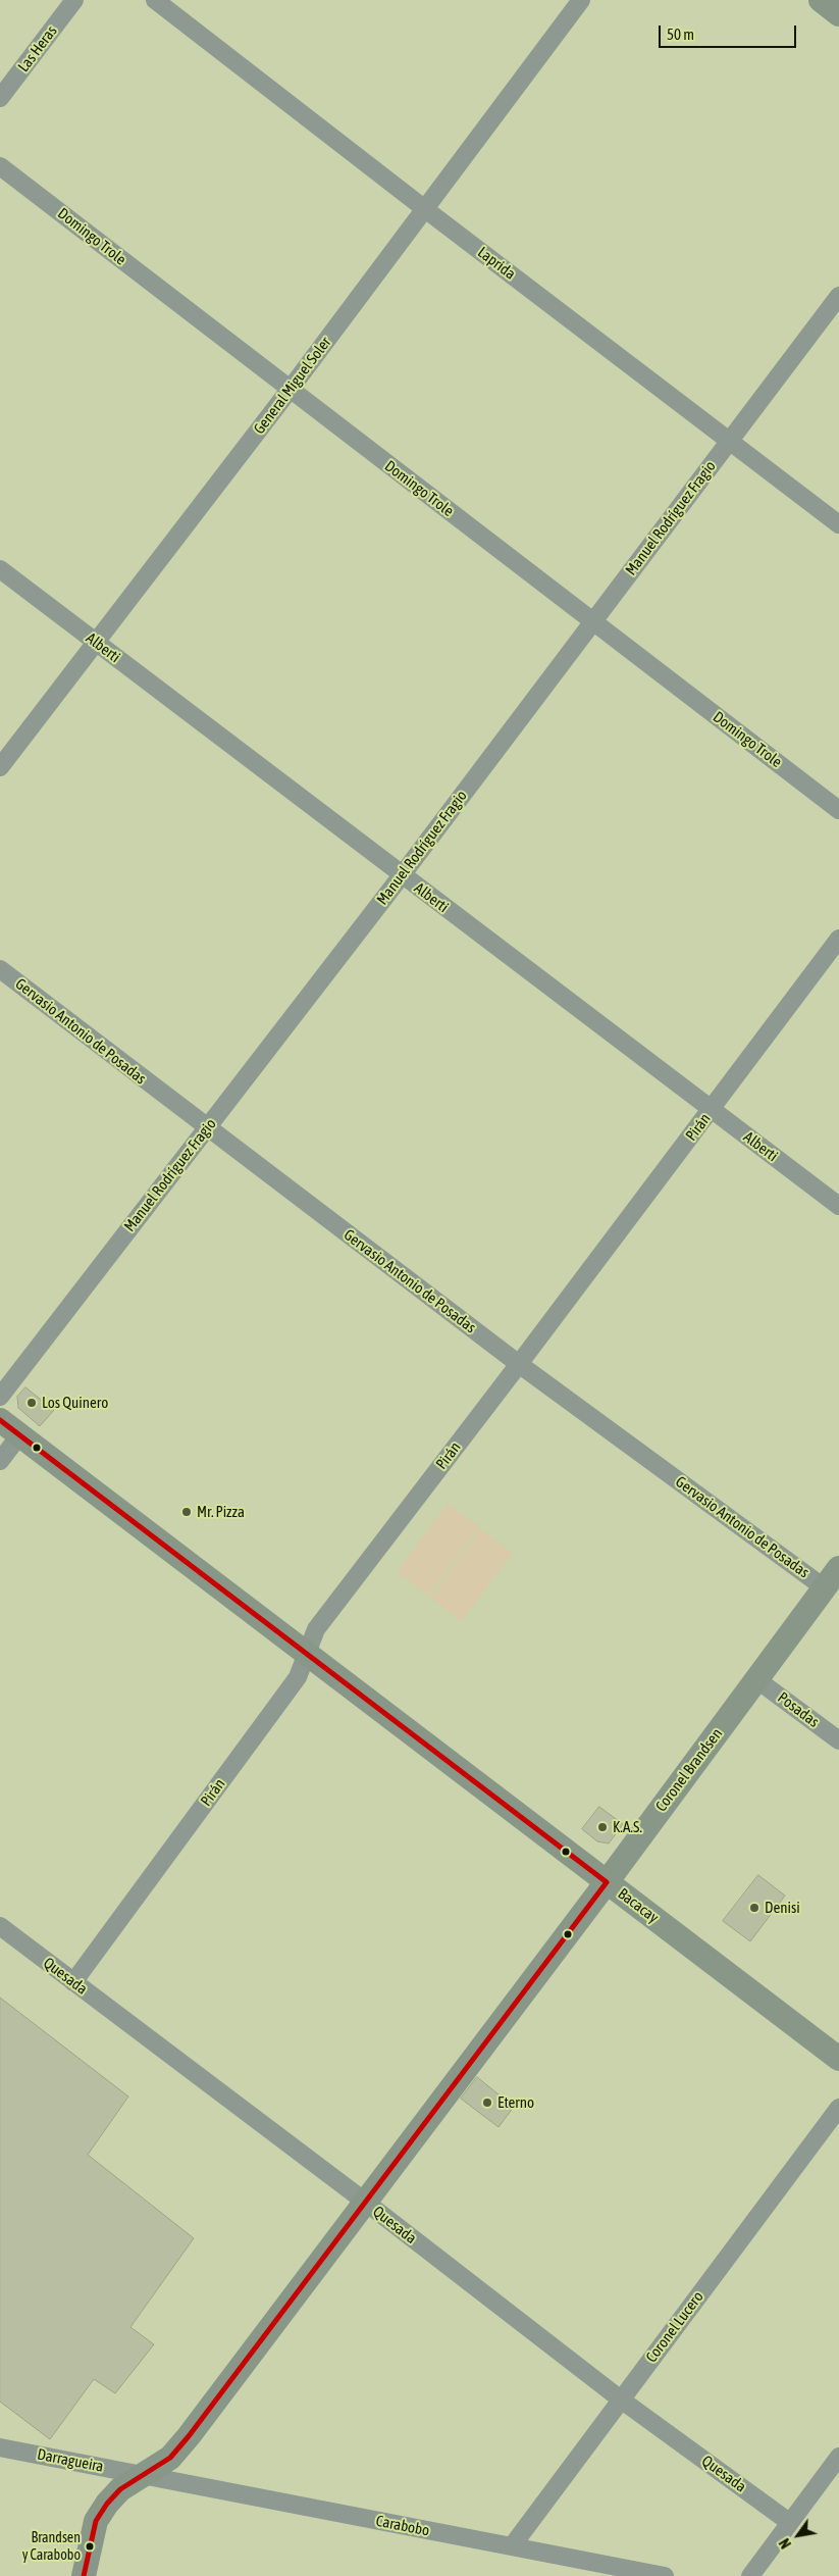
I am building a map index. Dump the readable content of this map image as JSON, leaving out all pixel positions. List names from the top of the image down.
{
  "streets": {
    "street": [
      "Las Heras",
      "Domingo Trole",
      "Laprida",
      "General Miguel Soler",
      "Manuel Rodríguez Fragio",
      "Alberti",
      "Gervasio Antonio de Posadas",
      "Pirán",
      "Posadas",
      "Coronel Brandsen",
      "Bacacay",
      "Quesada",
      "Coronel Lucero",
      "Darragueira",
      "Carabobo"
    ]
  },
  "crossings": [
    ["Domingo Trole", "General Miguel Soler"],
    ["Domingo Trole", "Manuel Rodríguez Fragio"],
    ["Laprida", "General Miguel Soler"],
    ["Laprida", "Manuel Rodríguez Fragio"],
    ["General Miguel Soler", "Alberti"],
    ["Manuel Rodríguez Fragio", "Alberti"],
    ["Manuel Rodríguez Fragio", "Gervasio Antonio de Posadas"],
    ["Alberti", "Pirán"],
    ["Gervasio Antonio de Posadas", "Pirán"],
    ["Gervasio Antonio de Posadas", "Coronel Brandsen"],
    ["Pirán", "Bacacay"],
    ["Pirán", "Quesada"],
    ["Posadas", "Coronel Brandsen"],
    ["Coronel Brandsen", "Bacacay"],
    ["Coronel Brandsen", "Quesada"],
    ["Coronel Brandsen", "Darragueira"],
    ["Coronel Brandsen", "Carabobo"],
    ["Quesada", "Coronel Lucero"],
    ["Coronel Lucero", "Carabobo"],
    ["Darragueira", "Carabobo"]
  ],
  "places": [
    "Los Quinero",
    "Mr. Pizza",
    "K.A.S.",
    "Denisi",
    "Eterno",
    "Brandsen y Carabobo"
  ],
  "scale_bar": "50 m",
  "north": "bottom left"
}
